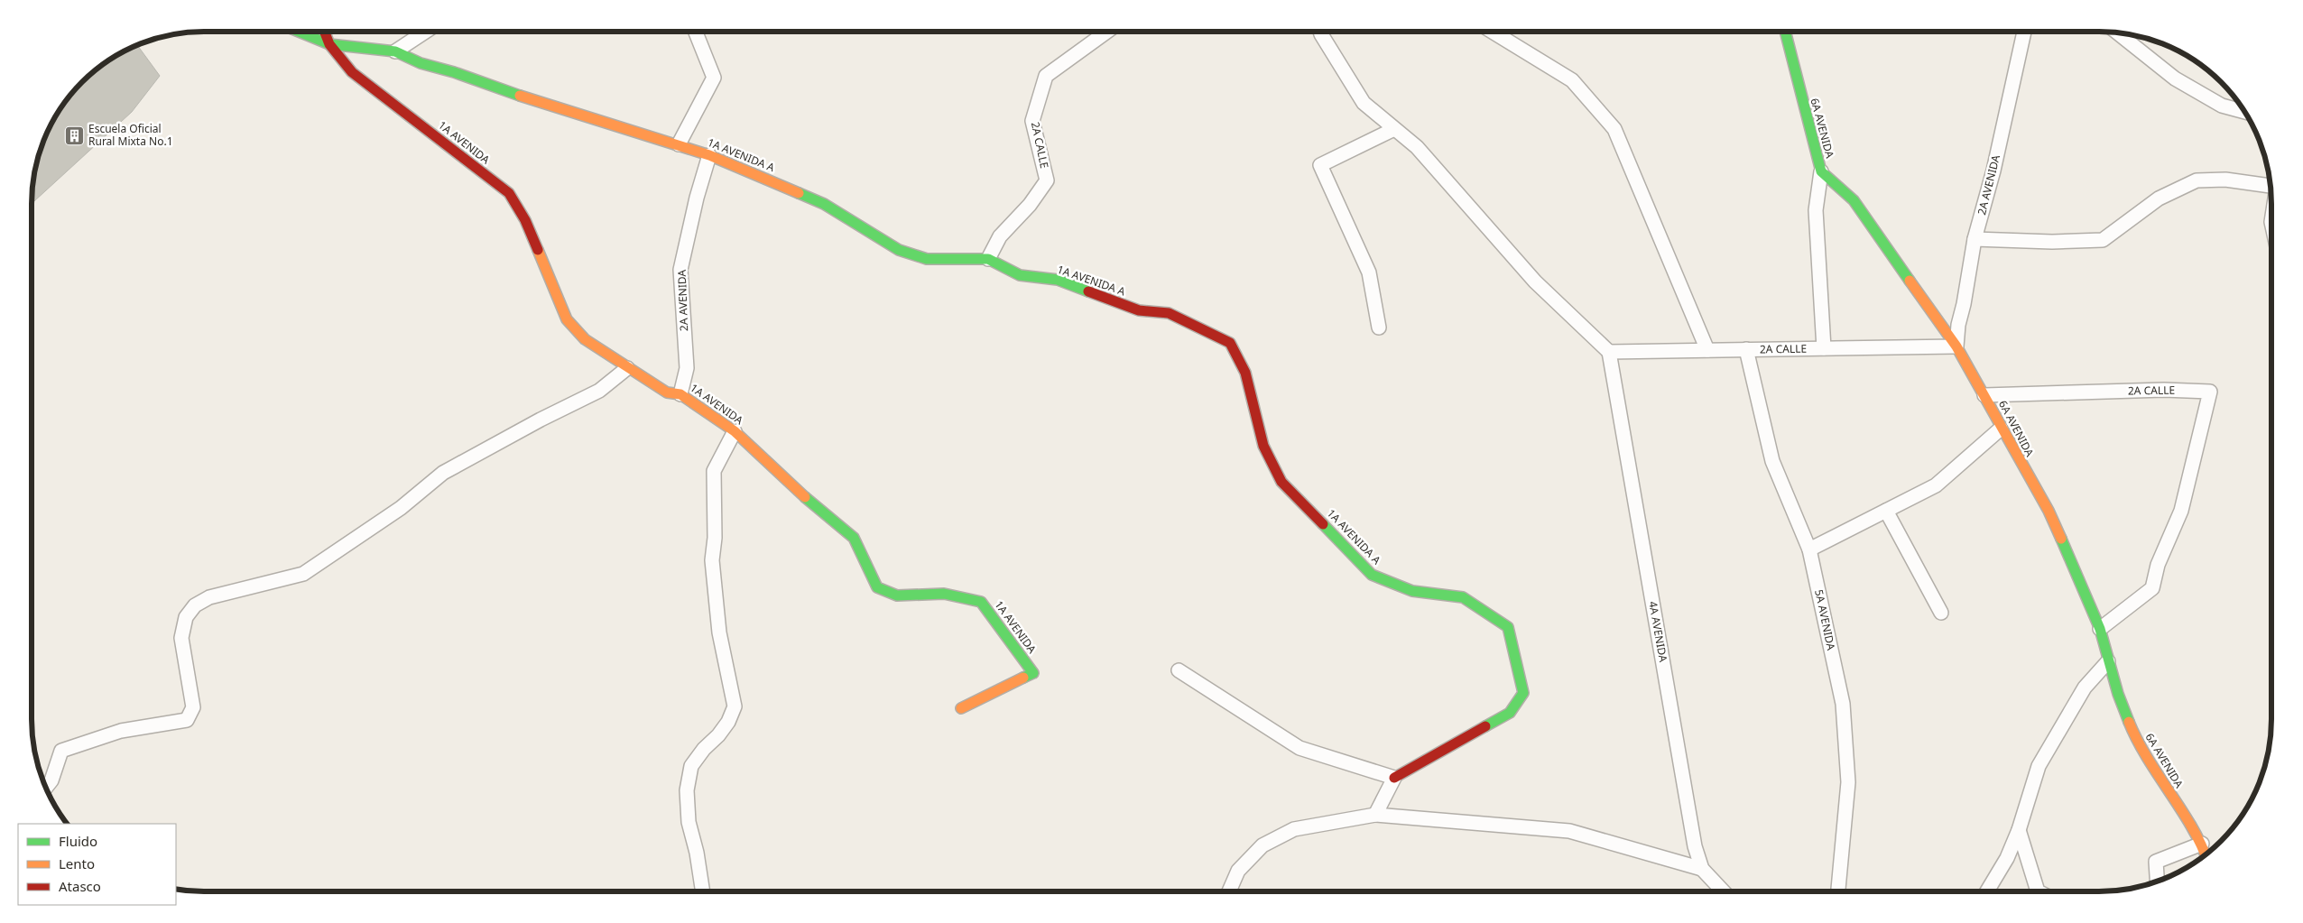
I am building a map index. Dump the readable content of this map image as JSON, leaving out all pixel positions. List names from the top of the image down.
{
  "streets": {
    "street": [
      "6A AVENIDA",
      "1A AVENIDA",
      "2A CALLE",
      "1A AVENIDA A",
      "2A AVENIDA",
      "5A AVENIDA",
      "4A AVENIDA"
    ]
  },
  "crossings": [
    ["6A AVENIDA", "2A CALLE"],
    ["6A AVENIDA", "2A AVENIDA"],
    ["1A AVENIDA", "1A AVENIDA A"],
    ["1A AVENIDA", "2A AVENIDA"],
    ["2A CALLE", "1A AVENIDA A"],
    ["2A CALLE", "2A AVENIDA"],
    ["2A CALLE", "5A AVENIDA"],
    ["2A CALLE", "4A AVENIDA"],
    ["1A AVENIDA A", "2A AVENIDA"]
  ],
  "places": {
    "building": ["Escuela Oficial Rural Mixta No.1"]
  },
  "legend": ["Fluido", "Lento", "Atasco"]
}
